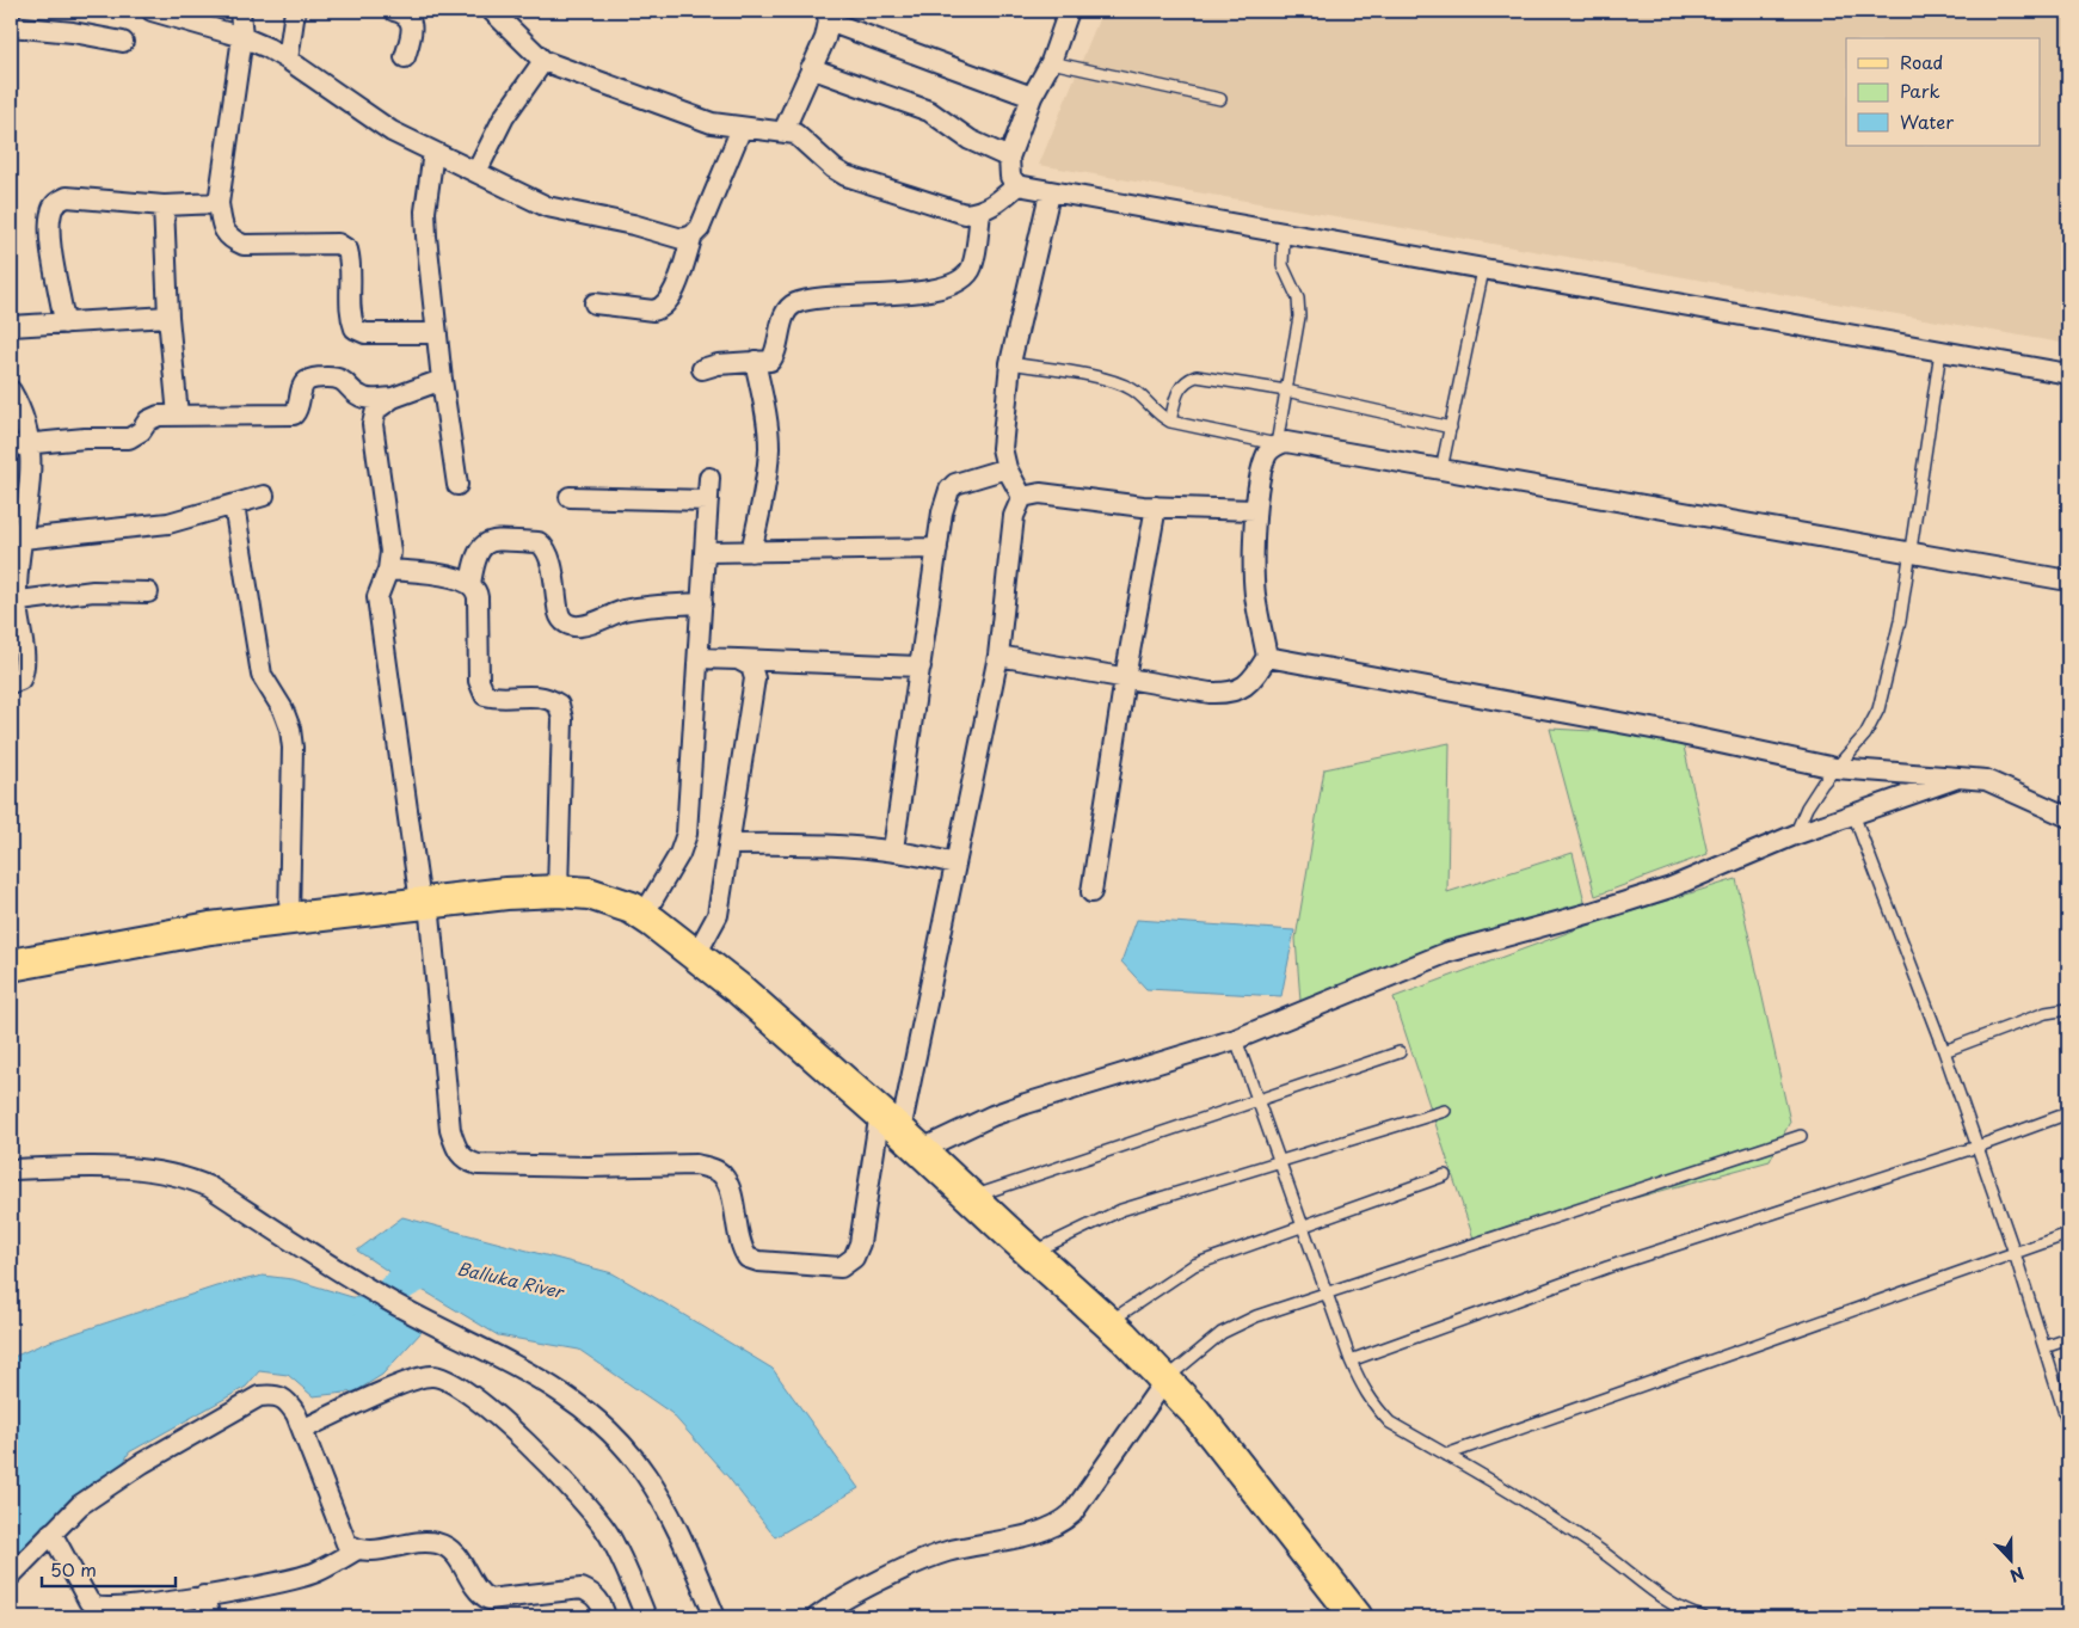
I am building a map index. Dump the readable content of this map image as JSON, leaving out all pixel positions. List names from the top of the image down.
{
  "water": ["Balluka River"],
  "legend": ["Road", "Park", "Water"],
  "scale_bar": "50 m",
  "north": "bottom"
}
